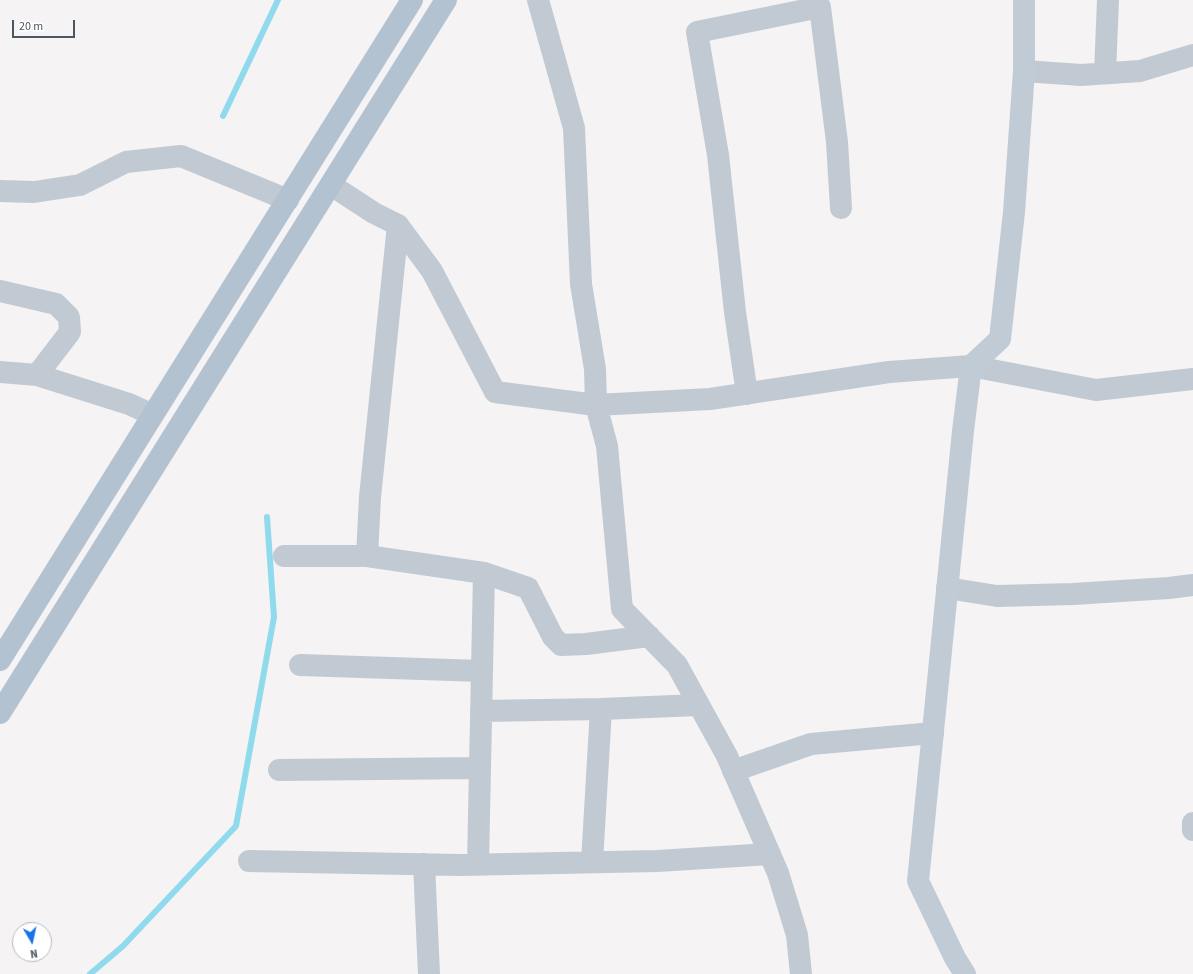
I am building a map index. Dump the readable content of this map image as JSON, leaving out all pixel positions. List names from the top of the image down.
{
  "scale_bar": "20 m",
  "north": "bottom"
}
